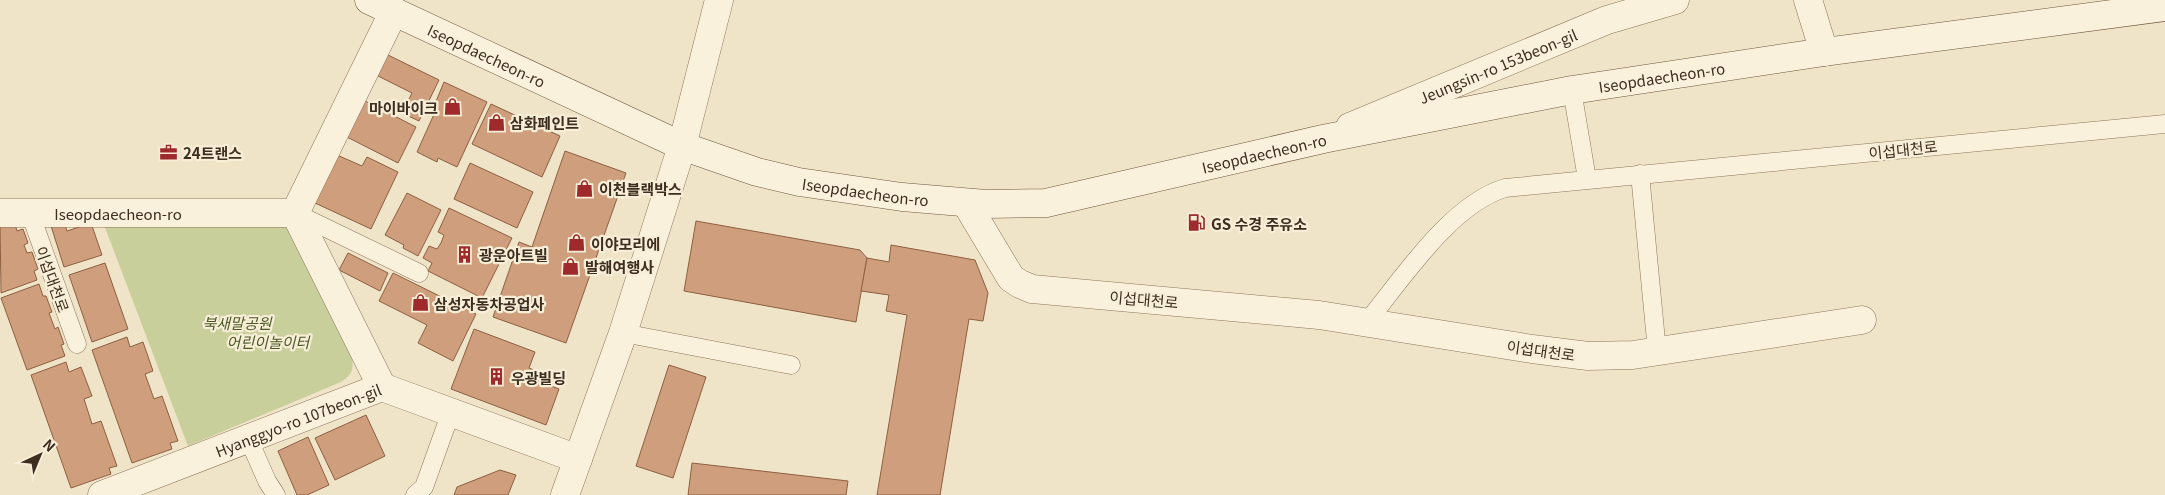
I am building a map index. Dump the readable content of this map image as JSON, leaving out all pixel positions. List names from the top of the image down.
{
  "streets": {
    "street": [
      "Iseopdaecheon-ro",
      "Jeungsin-ro 153beon-gil",
      "이섭대천로",
      "Hyanggyo-ro 107beon-gil"
    ]
  },
  "crossings": [
    ["Iseopdaecheon-ro", "Jeungsin-ro 153beon-gil"],
    ["Iseopdaecheon-ro", "이섭대천로"]
  ],
  "parks": ["북새말공원", "어린이놀이터"],
  "places": {
    "shop": [
      "마이바이크",
      "삼화페인트",
      "이천블랙박스",
      "이야모리에",
      "발해여행사",
      "삼성자동차공업사"
    ],
    "office": ["24트랜스"],
    "fuel station": ["GS 수경 주유소"],
    "building": ["광운아트빌", "우광빌딩"]
  },
  "north": "top right"
}
